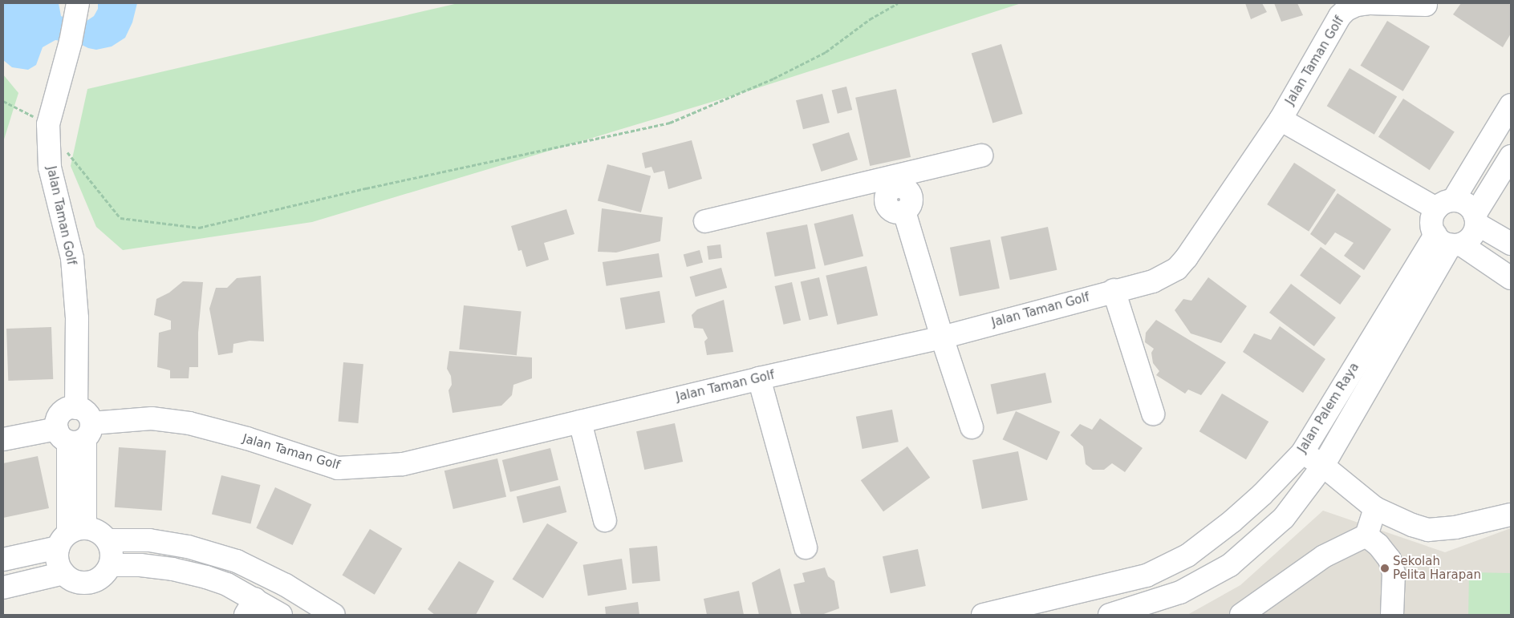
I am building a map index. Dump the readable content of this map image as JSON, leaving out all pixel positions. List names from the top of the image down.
{
  "streets": {
    "street": ["Jalan Taman Golf", "Jalan Palem Raya"]
  },
  "crossings": [
    ["Jalan Taman Golf", "Jalan Palem Raya"]
  ],
  "places": ["Sekolah Pelita Harapan"]
}
